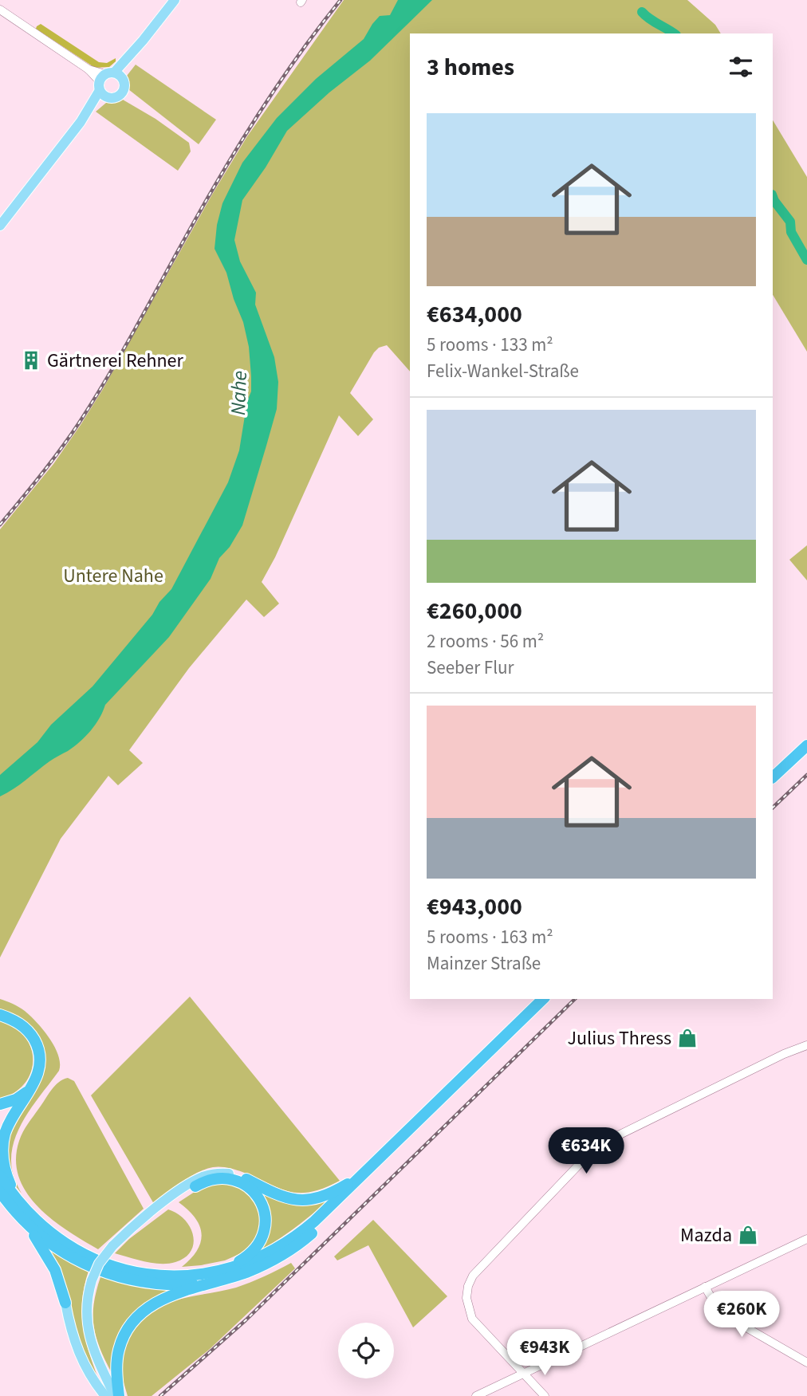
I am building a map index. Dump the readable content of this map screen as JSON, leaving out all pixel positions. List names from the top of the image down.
{
  "water": ["Nahe"],
  "parks": ["Untere Nahe"],
  "places": {
    "building": ["Gärtnerei Rehner"],
    "shop": ["Julius Thress", "Mazda"]
  },
  "page": {
    "heading": "3 homes",
    "list": [
      {
        "name": "€634,000",
        "note": "5 rooms · 133 m² · Felix-Wankel-Straße"
      },
      {
        "name": "€260,000",
        "note": "2 rooms · 56 m² · Seeber Flur"
      },
      {
        "name": "€943,000",
        "note": "5 rooms · 163 m² · Mainzer Straße"
      }
    ],
    "price": ["€634K", "€260K", "€943K"]
  }
}
